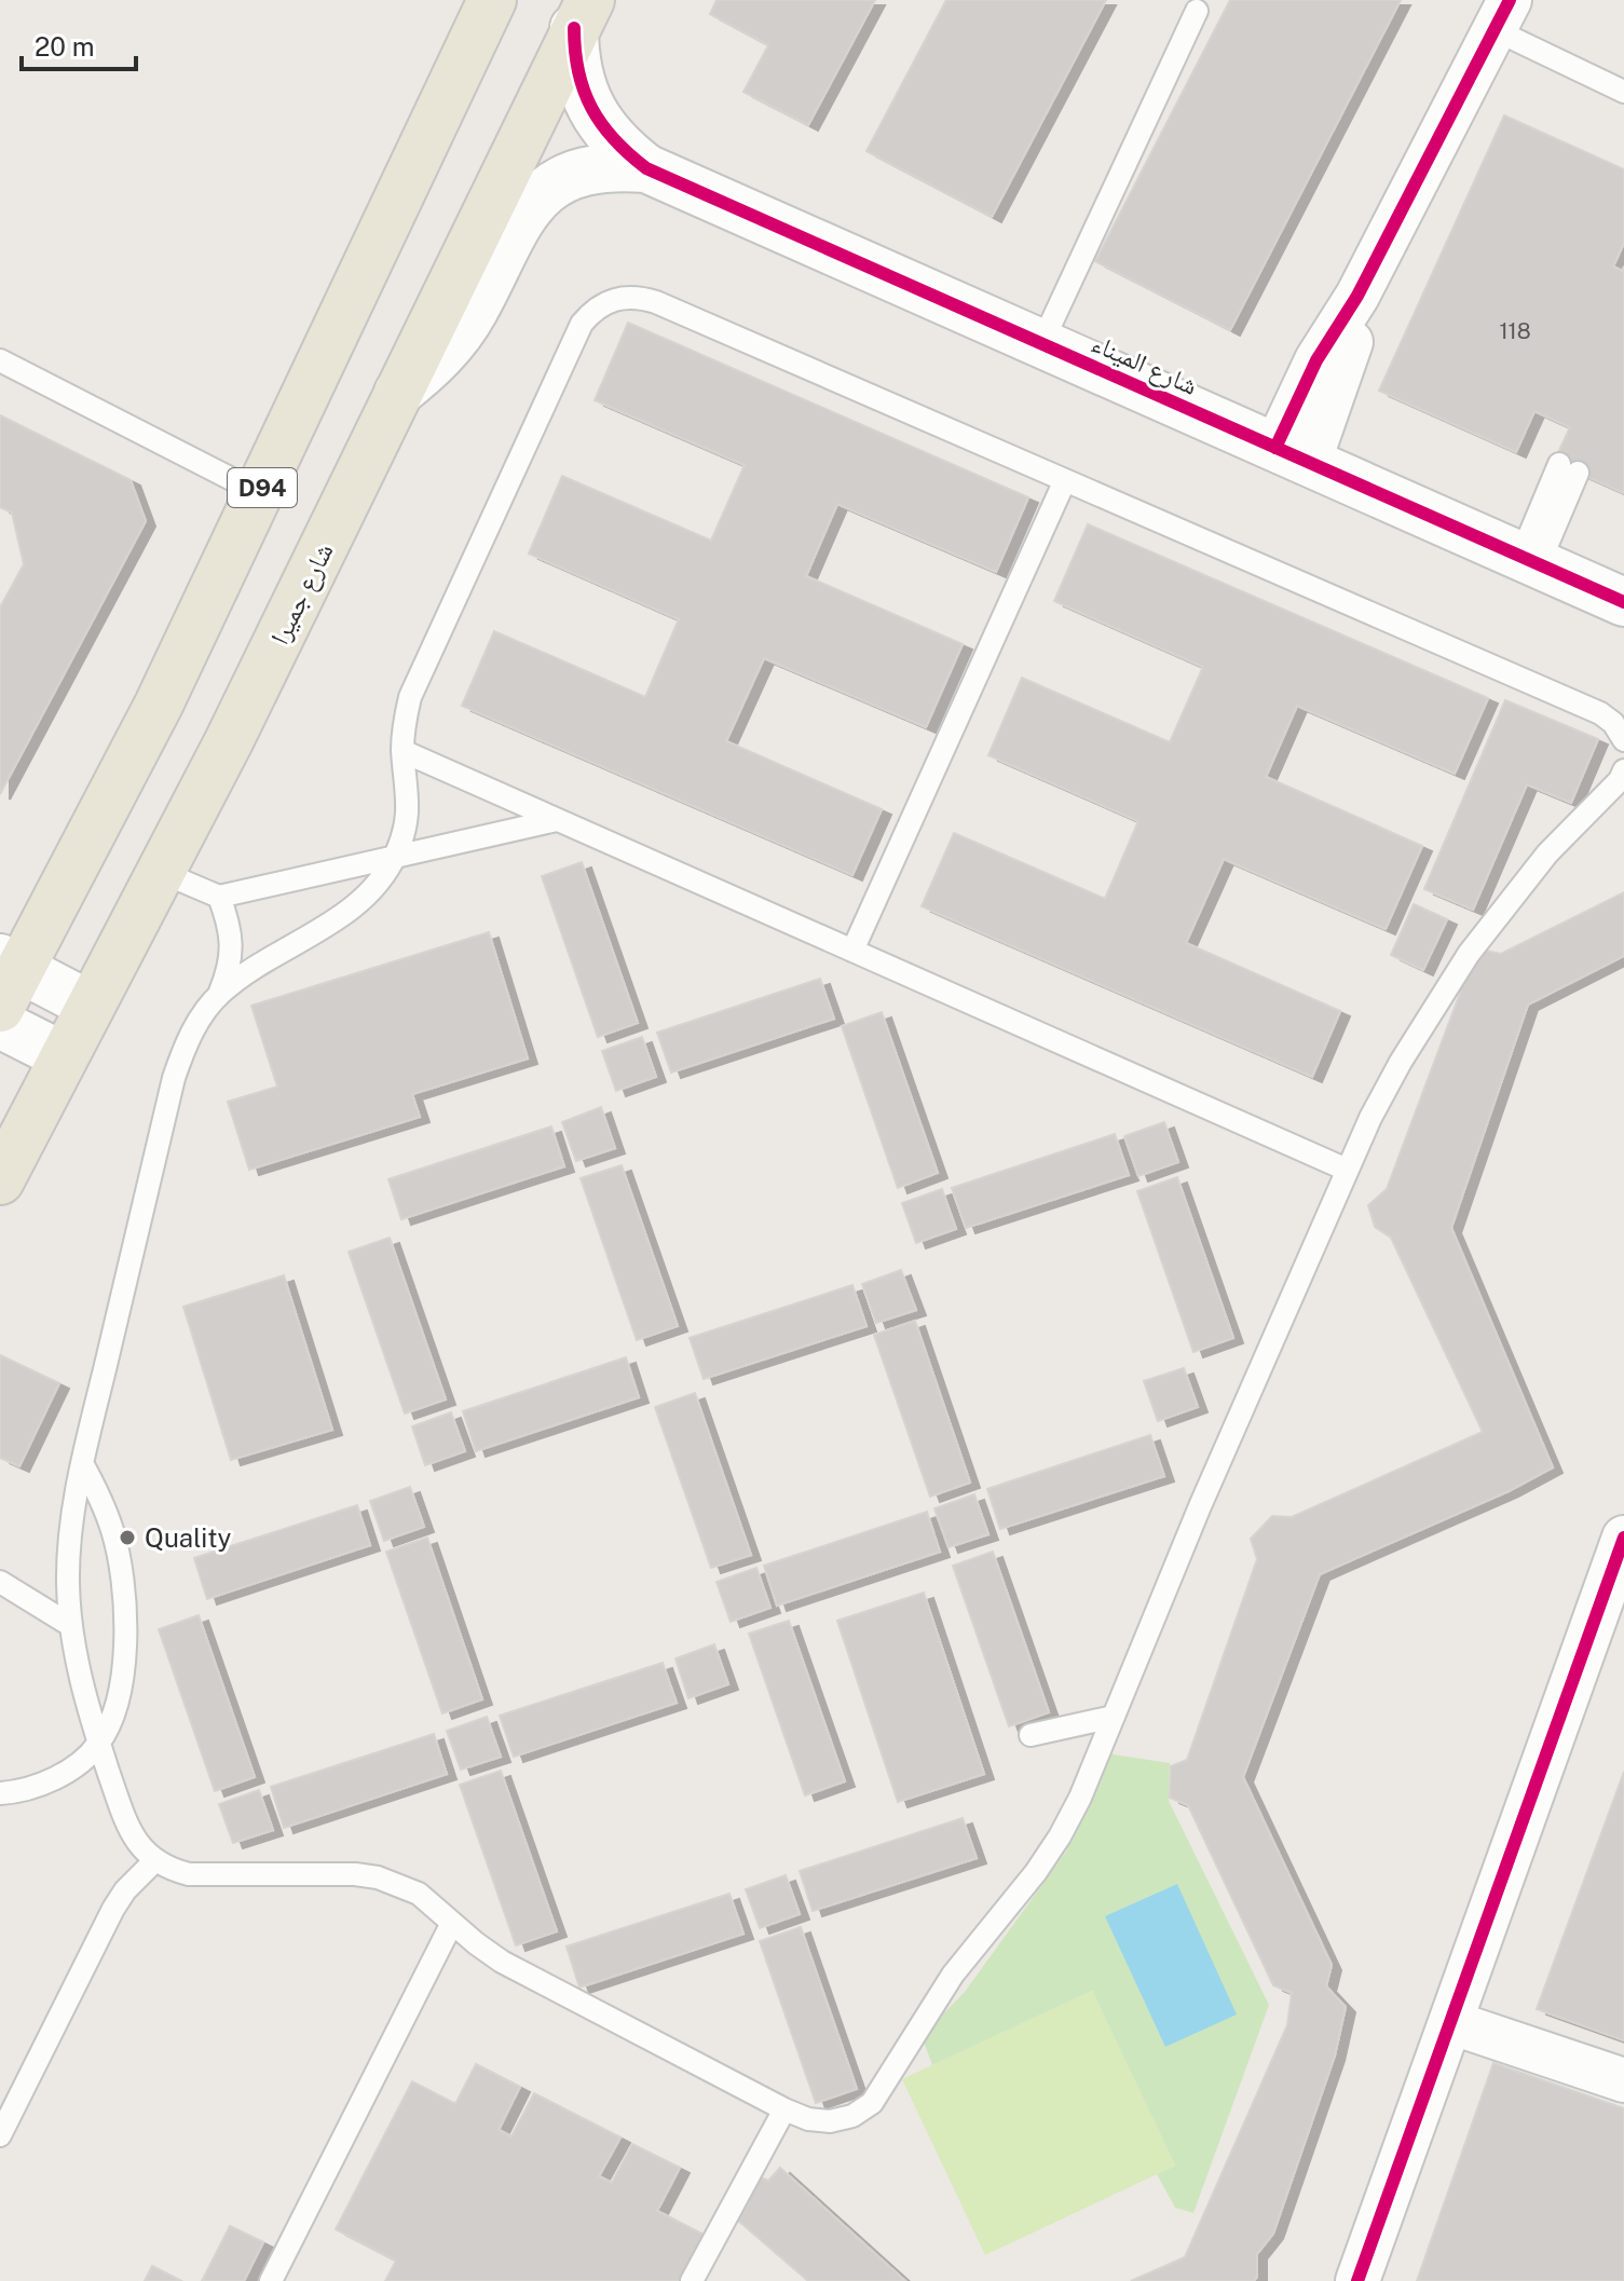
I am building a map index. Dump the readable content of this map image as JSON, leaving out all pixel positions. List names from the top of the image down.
{
  "streets": {
    "main road": ["D94", "شارع جميرا"],
    "street": ["شارع الميناء"]
  },
  "places": ["Quality"],
  "house_numbers": ["118"],
  "scale_bar": "20 m"
}
